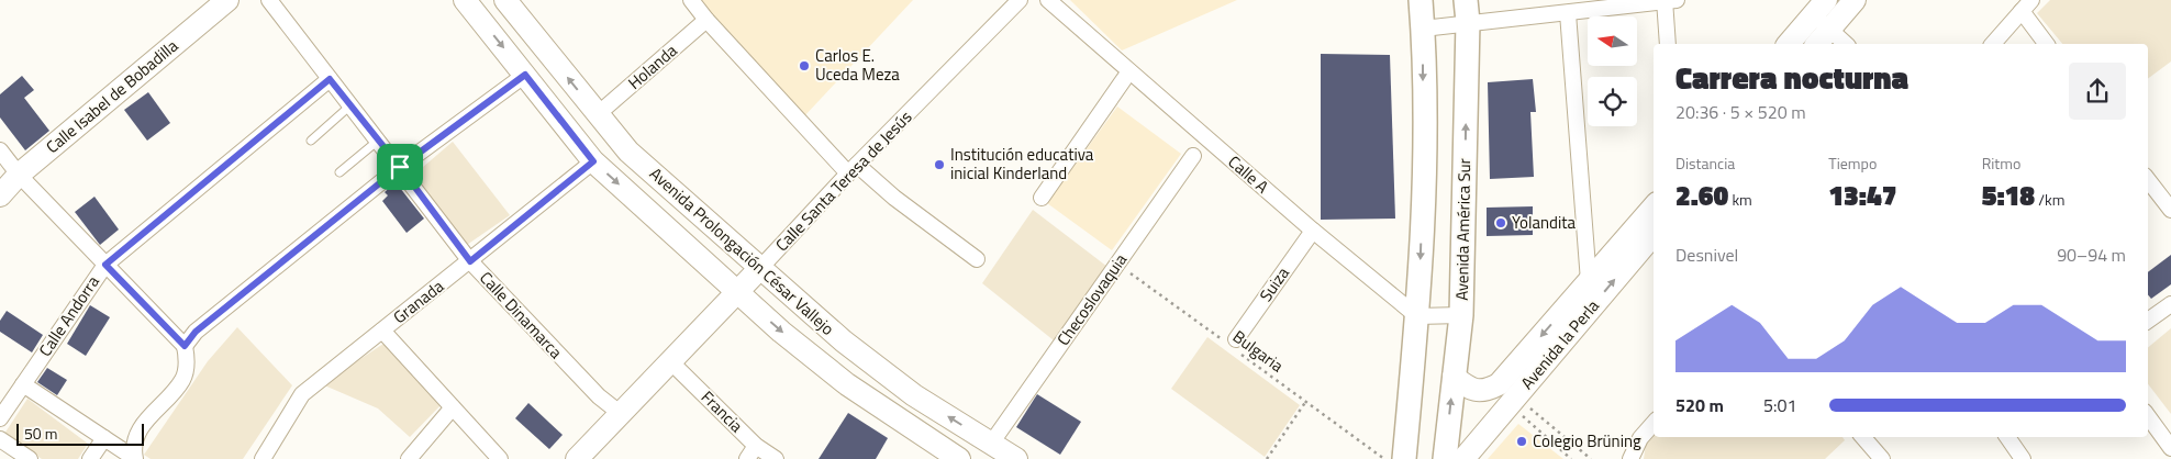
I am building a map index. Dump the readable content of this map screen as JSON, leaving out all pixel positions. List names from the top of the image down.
{
  "streets": {
    "main road": [
      "Calle Isabel de Bobadilla",
      "Calle Santa Teresa de Jesús",
      "Avenida América Sur",
      "Avenida Prolongación César Vallejo",
      "Avenida la Perla"
    ],
    "street": [
      "Holanda",
      "Calle A",
      "Suiza",
      "Checoslovaquia",
      "Granada",
      "Calle Dinamarca",
      "Calle Andorra",
      "Francia"
    ],
    "path": ["Bulgaria"]
  },
  "crossings": [
    ["Holanda", "Avenida Prolongación César Vallejo"],
    ["Calle A", "Suiza"],
    ["Calle Santa Teresa de Jesús", "Avenida Prolongación César Vallejo"],
    ["Calle Santa Teresa de Jesús", "Calle Dinamarca"],
    ["Calle Santa Teresa de Jesús", "Francia"],
    ["Avenida América Sur", "Avenida la Perla"],
    ["Avenida Prolongación César Vallejo", "Checoslovaquia"],
    ["Avenida Prolongación César Vallejo", "Granada"],
    ["Suiza", "Bulgaria"],
    ["Checoslovaquia", "Bulgaria"],
    ["Granada", "Calle Dinamarca"],
    ["Calle Dinamarca", "Calle Andorra"]
  ],
  "places": [
    "Carlos E. Uceda Meza",
    "Institución educativa inicial Kinderland",
    "Yolandita",
    "Colegio Brüning"
  ],
  "scale_bar": "50 m",
  "north": "left",
  "page": {
    "heading": ["Carrera nocturna", "20:36 · 5 × 520 m"],
    "stats": [
      ["Distancia", "2.60 km"],
      ["Tiempo", "13:47"],
      ["Ritmo", "5:18 /km"]
    ],
    "chart": ["Desnivel", "90–94 m"],
    "list": [
      {
        "name": "520 m",
        "note": "5:01"
      }
    ],
    "scale": "50 m"
  }
}
